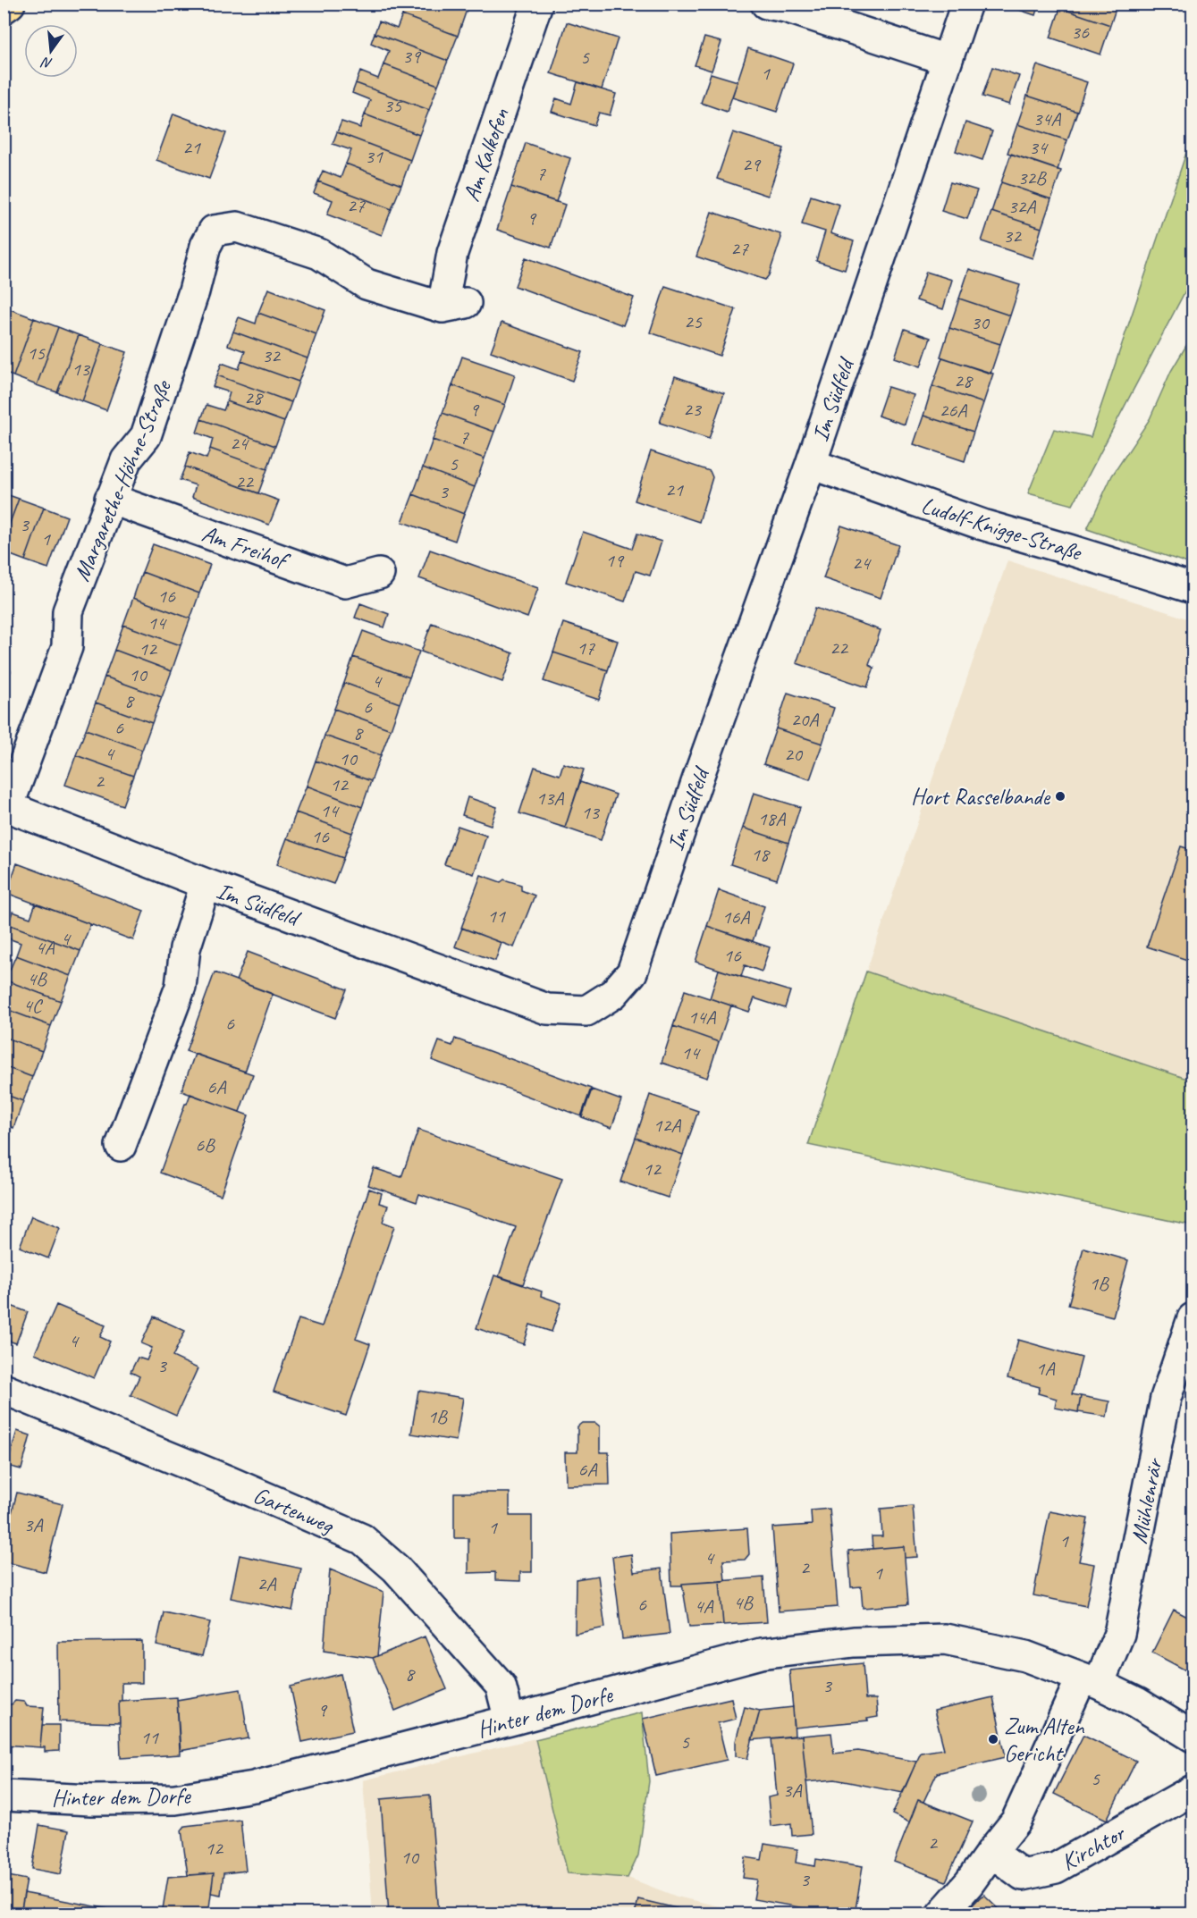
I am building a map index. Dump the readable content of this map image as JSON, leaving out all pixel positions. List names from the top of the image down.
{
  "streets": {
    "street": [
      "Am Kalkofen",
      "Im Südfeld",
      "Margarethe-Höhne-Straße",
      "Ludolf-Knigge-Straße",
      "Am Freihof",
      "Mühlenrär",
      "Gartenweg",
      "Hinter dem Dorfe",
      "Kirchtor"
    ]
  },
  "crossings": [
    ["Am Kalkofen", "Margarethe-Höhne-Straße"],
    ["Im Südfeld", "Margarethe-Höhne-Straße"],
    ["Im Südfeld", "Ludolf-Knigge-Straße"],
    ["Margarethe-Höhne-Straße", "Am Freihof"],
    ["Mühlenrär", "Hinter dem Dorfe"],
    ["Gartenweg", "Hinter dem Dorfe"]
  ],
  "places": ["Hort Rasselbande", "Zum Alten Gericht"],
  "house_numbers": [
    "36",
    "39",
    "5",
    "1",
    "35",
    "34A",
    "21",
    "34",
    "31",
    "29",
    "7",
    "32B",
    "27",
    "32A",
    "9",
    "32",
    "27",
    "25",
    "30",
    "15",
    "32",
    "13",
    "28",
    "28",
    "9",
    "23",
    "26A",
    "7",
    "24",
    "5",
    "22",
    "21",
    "3",
    "3",
    "1",
    "19",
    "24",
    "16",
    "14",
    "17",
    "22",
    "12",
    "10",
    "4",
    "8",
    "6",
    "20A",
    "6",
    "8",
    "4",
    "20",
    "10",
    "2",
    "12",
    "13A",
    "14",
    "13",
    "18A",
    "16",
    "18",
    "11",
    "16A",
    "4",
    "4A",
    "16",
    "4B",
    "4C",
    "14A",
    "6",
    "14",
    "6A",
    "12A",
    "6B",
    "12",
    "1B",
    "4",
    "3",
    "1A",
    "1B",
    "6A",
    "3A",
    "1",
    "1",
    "4",
    "2",
    "1",
    "2A",
    "4B",
    "6",
    "4A",
    "8",
    "3",
    "9",
    "11",
    "5",
    "5",
    "3A",
    "2",
    "12",
    "10",
    "3"
  ],
  "north": "bottom"
}
